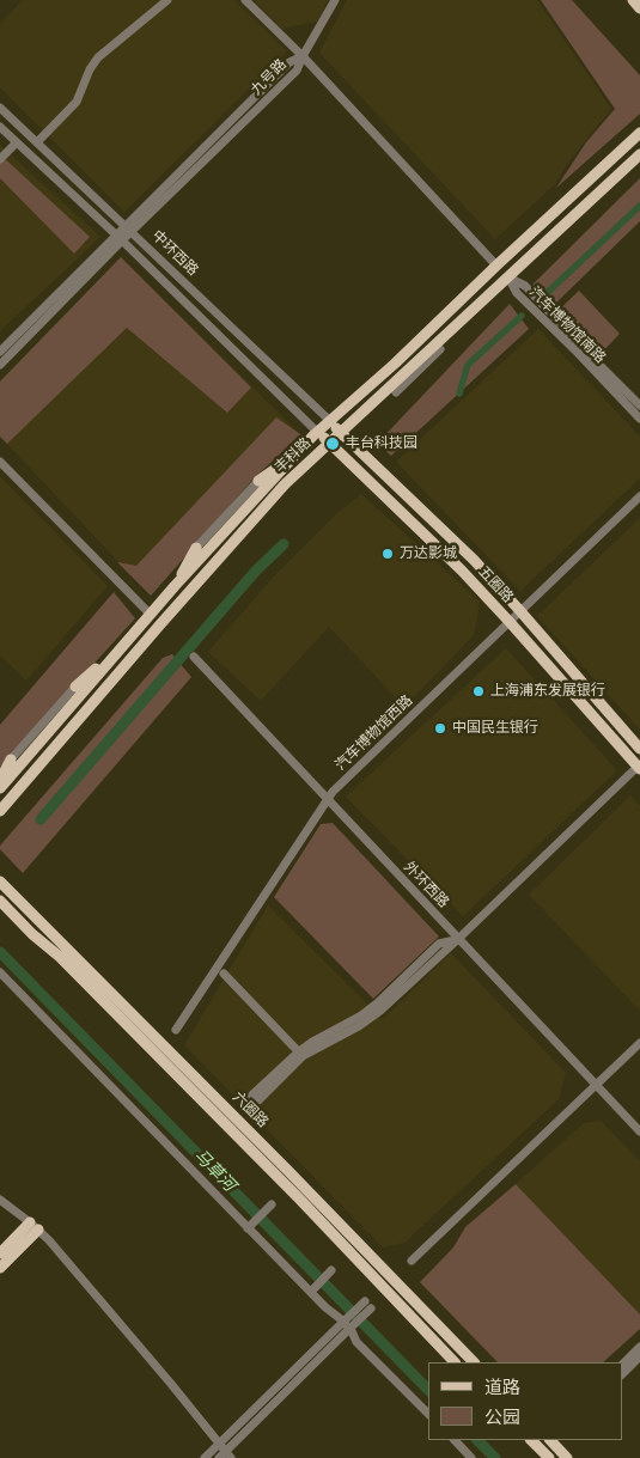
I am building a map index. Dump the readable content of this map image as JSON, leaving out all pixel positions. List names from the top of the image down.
{
  "streets": {
    "main road": ["丰科路", "五圈路", "六圈路"],
    "street": [
      "九号路",
      "中环西路",
      "汽车博物馆南路",
      "汽车博物馆西路",
      "外环西路"
    ]
  },
  "crossings": [
    ["九号路", "中环西路"],
    ["中环西路", "丰科路"],
    ["中环西路", "五圈路"],
    ["汽车博物馆南路", "丰科路"],
    ["丰科路", "五圈路"],
    ["五圈路", "汽车博物馆西路"],
    ["汽车博物馆西路", "外环西路"]
  ],
  "water": ["马草河"],
  "places": [
    "丰台科技园",
    "万达影城",
    "上海浦东发展银行",
    "中国民生银行"
  ],
  "legend": ["道路", "公园"]
}
